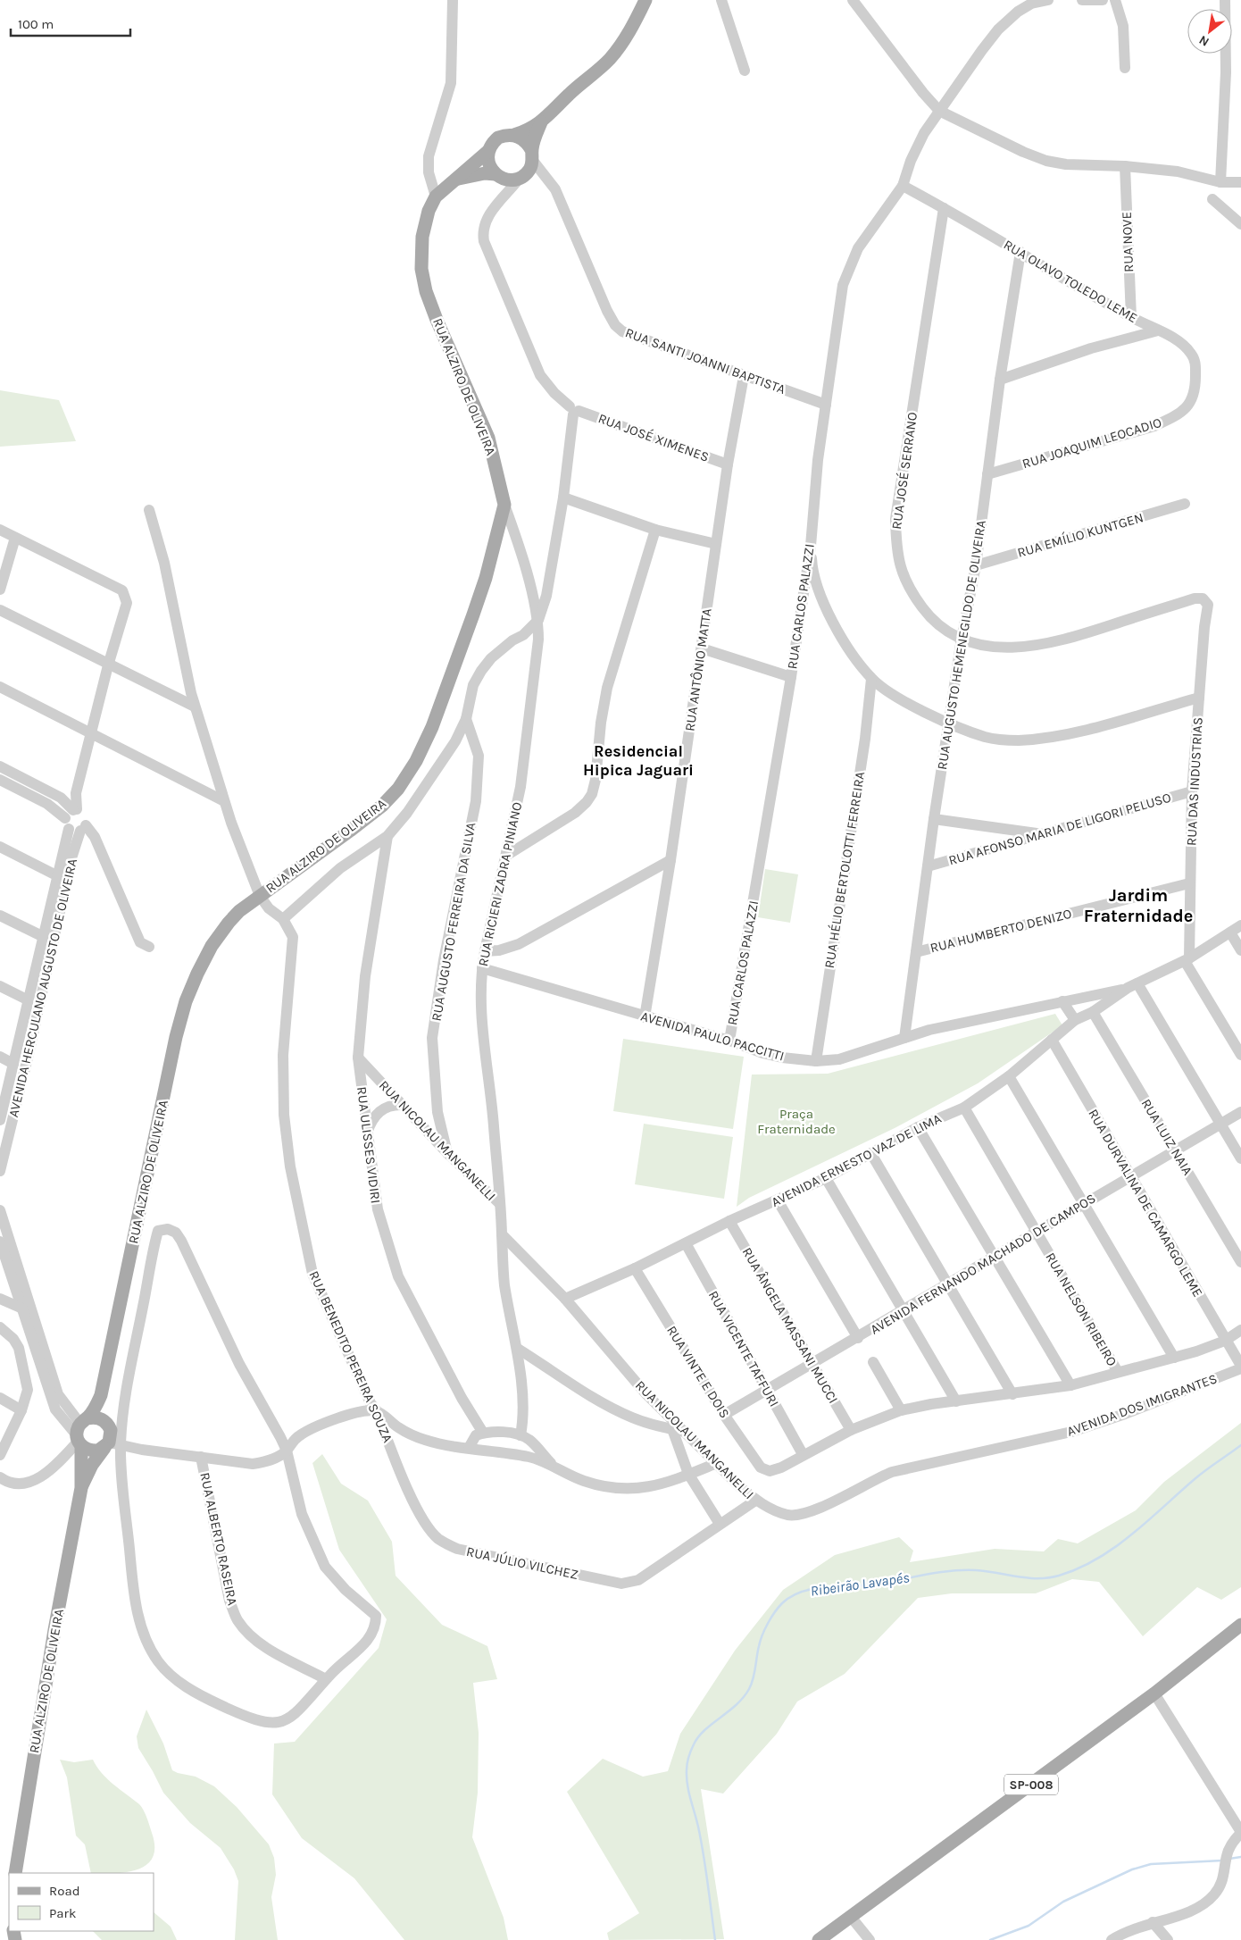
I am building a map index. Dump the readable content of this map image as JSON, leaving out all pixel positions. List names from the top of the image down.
{
  "streets": {
    "main road": ["RUA ALZIRO DE OLIVEIRA", "SP-008"],
    "street": [
      "RUA NOVE",
      "RUA OLAVO TOLEDO LEME",
      "RUA SANTI JOANNI BAPTISTA",
      "RUA JOSÉ XIMENES",
      "RUA JOAQUIM LEOCADIO",
      "RUA JOSÉ SERRANO",
      "RUA EMÍLIO KUNTGEN",
      "RUA CARLOS PALAZZI",
      "RUA AUGUSTO HEMENEGILDO DE OLIVEIRA",
      "RUA ANTÔNIO MATTA",
      "RUA DAS INDUSTRIAS",
      "RUA AFONSO MARIA DE LIGORI PELUSO",
      "RUA HÉLIO BERTOLOTTI FERREIRA",
      "RUA RICIERI ZADRA PINIANO",
      "RUA AUGUSTO FERREIRA DA SILVA",
      "RUA HUMBERTO DENIZO",
      "AVENIDA HERCULANO AUGUSTO DE OLIVEIRA",
      "AVENIDA PAULO PACCITTI",
      "RUA LUIZ NAIA",
      "RUA NICOLAU MANGANELLI",
      "RUA ULISSES VIDIRI",
      "AVENIDA ERNESTO VAZ DE LIMA",
      "RUA DURVALINA DE CAMARGO LEME",
      "AVENIDA FERNANDO MACHADO DE CAMPOS",
      "RUA NELSON RIBEIRO",
      "RUA ÂNGELA MASSANI MUCCI",
      "RUA VICENTE TAFFURI",
      "RUA BENEDITO PEREIRA SOUZA",
      "RUA VINTE E DOIS",
      "AVENIDA DOS IMIGRANTES",
      "RUA ALBERTO RASEIRA",
      "RUA JÚLIO VILCHEZ"
    ]
  },
  "crossings": [
    ["RUA NOVE", "RUA OLAVO TOLEDO LEME"],
    ["RUA OLAVO TOLEDO LEME", "RUA JOAQUIM LEOCADIO"],
    ["RUA OLAVO TOLEDO LEME", "RUA JOSÉ SERRANO"],
    ["RUA OLAVO TOLEDO LEME", "RUA CARLOS PALAZZI"],
    ["RUA OLAVO TOLEDO LEME", "RUA AUGUSTO HEMENEGILDO DE OLIVEIRA"],
    ["RUA SANTI JOANNI BAPTISTA", "RUA ALZIRO DE OLIVEIRA"],
    ["RUA SANTI JOANNI BAPTISTA", "RUA CARLOS PALAZZI"],
    ["RUA SANTI JOANNI BAPTISTA", "RUA ANTÔNIO MATTA"],
    ["RUA ALZIRO DE OLIVEIRA", "RUA RICIERI ZADRA PINIANO"],
    ["RUA ALZIRO DE OLIVEIRA", "RUA BENEDITO PEREIRA SOUZA"],
    ["RUA JOSÉ XIMENES", "RUA ANTÔNIO MATTA"],
    ["RUA JOAQUIM LEOCADIO", "RUA AUGUSTO HEMENEGILDO DE OLIVEIRA"],
    ["RUA JOSÉ SERRANO", "RUA AUGUSTO HEMENEGILDO DE OLIVEIRA"],
    ["RUA JOSÉ SERRANO", "RUA DAS INDUSTRIAS"],
    ["RUA EMÍLIO KUNTGEN", "RUA AUGUSTO HEMENEGILDO DE OLIVEIRA"],
    ["RUA CARLOS PALAZZI", "AVENIDA PAULO PACCITTI"],
    ["RUA AUGUSTO HEMENEGILDO DE OLIVEIRA", "RUA AFONSO MARIA DE LIGORI PELUSO"],
    ["RUA AUGUSTO HEMENEGILDO DE OLIVEIRA", "RUA HUMBERTO DENIZO"],
    ["RUA AUGUSTO HEMENEGILDO DE OLIVEIRA", "AVENIDA PAULO PACCITTI"],
    ["RUA ANTÔNIO MATTA", "AVENIDA PAULO PACCITTI"],
    ["RUA DAS INDUSTRIAS", "RUA AFONSO MARIA DE LIGORI PELUSO"],
    ["RUA DAS INDUSTRIAS", "RUA HUMBERTO DENIZO"],
    ["RUA HÉLIO BERTOLOTTI FERREIRA", "AVENIDA PAULO PACCITTI"],
    ["RUA RICIERI ZADRA PINIANO", "AVENIDA PAULO PACCITTI"],
    ["RUA RICIERI ZADRA PINIANO", "RUA NICOLAU MANGANELLI"],
    ["RUA AUGUSTO FERREIRA DA SILVA", "RUA NICOLAU MANGANELLI"],
    ["AVENIDA PAULO PACCITTI", "AVENIDA ERNESTO VAZ DE LIMA"],
    ["RUA LUIZ NAIA", "AVENIDA ERNESTO VAZ DE LIMA"],
    ["RUA LUIZ NAIA", "AVENIDA FERNANDO MACHADO DE CAMPOS"],
    ["RUA NICOLAU MANGANELLI", "RUA ULISSES VIDIRI"],
    ["RUA NICOLAU MANGANELLI", "AVENIDA ERNESTO VAZ DE LIMA"],
    ["RUA NICOLAU MANGANELLI", "AVENIDA DOS IMIGRANTES"],
    ["AVENIDA ERNESTO VAZ DE LIMA", "RUA DURVALINA DE CAMARGO LEME"],
    ["AVENIDA ERNESTO VAZ DE LIMA", "RUA NELSON RIBEIRO"],
    ["AVENIDA ERNESTO VAZ DE LIMA", "RUA ÂNGELA MASSANI MUCCI"],
    ["AVENIDA ERNESTO VAZ DE LIMA", "RUA VICENTE TAFFURI"],
    ["AVENIDA ERNESTO VAZ DE LIMA", "RUA VINTE E DOIS"],
    ["RUA DURVALINA DE CAMARGO LEME", "AVENIDA FERNANDO MACHADO DE CAMPOS"],
    ["RUA DURVALINA DE CAMARGO LEME", "AVENIDA DOS IMIGRANTES"],
    ["AVENIDA FERNANDO MACHADO DE CAMPOS", "RUA NELSON RIBEIRO"],
    ["AVENIDA FERNANDO MACHADO DE CAMPOS", "RUA ÂNGELA MASSANI MUCCI"],
    ["AVENIDA FERNANDO MACHADO DE CAMPOS", "RUA VICENTE TAFFURI"],
    ["AVENIDA FERNANDO MACHADO DE CAMPOS", "RUA VINTE E DOIS"],
    ["RUA VICENTE TAFFURI", "RUA VINTE E DOIS"],
    ["RUA BENEDITO PEREIRA SOUZA", "RUA JÚLIO VILCHEZ"]
  ],
  "districts": ["Residencial Hipica Jaguari", "Jardim Fraternidade"],
  "water": ["Ribeirão Lavapés"],
  "parks": ["Praça Fraternidade"],
  "legend": ["Road", "Park"],
  "scale_bar": "100 m",
  "north": "bottom left"
}
